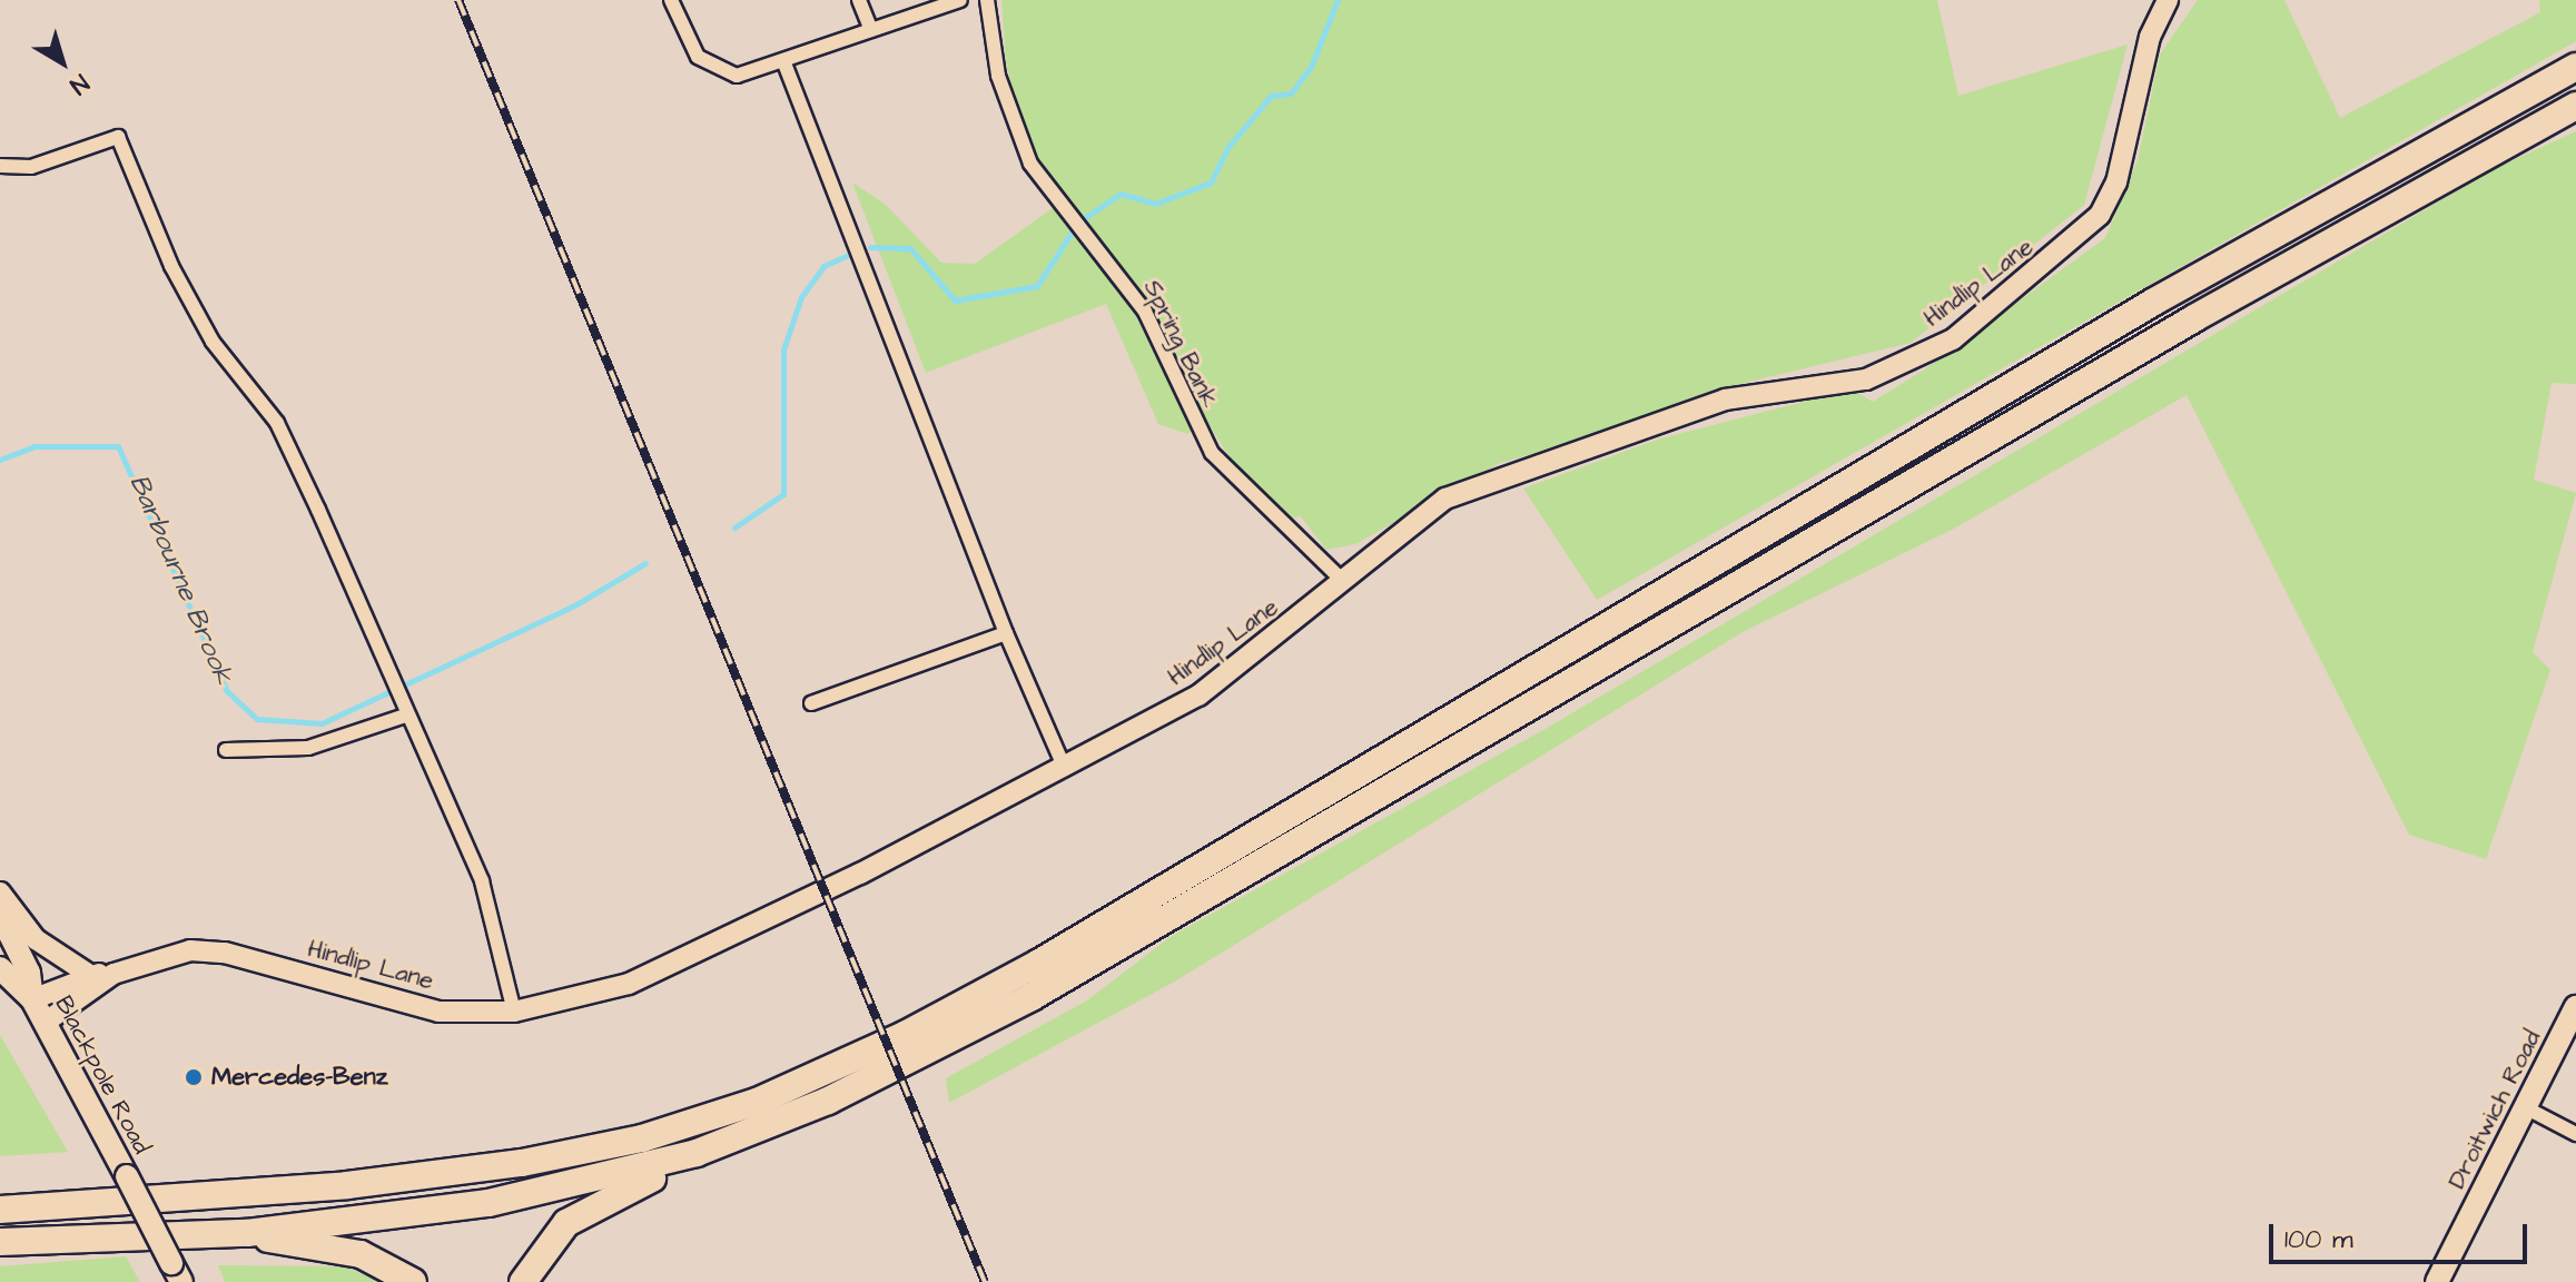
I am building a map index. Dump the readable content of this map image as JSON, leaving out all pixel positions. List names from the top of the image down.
{
  "streets": {
    "main road": ["Blackpole Road", "Droitwich Road"],
    "street": ["Hindlip Lane", "Spring Bank"]
  },
  "crossings": [
    ["Hindlip Lane", "Spring Bank"],
    ["Hindlip Lane", "Blackpole Road"]
  ],
  "water": ["Barbourne Brook"],
  "places": ["Mercedes-Benz"],
  "scale_bar": "100 m",
  "north": "bottom right"
}
